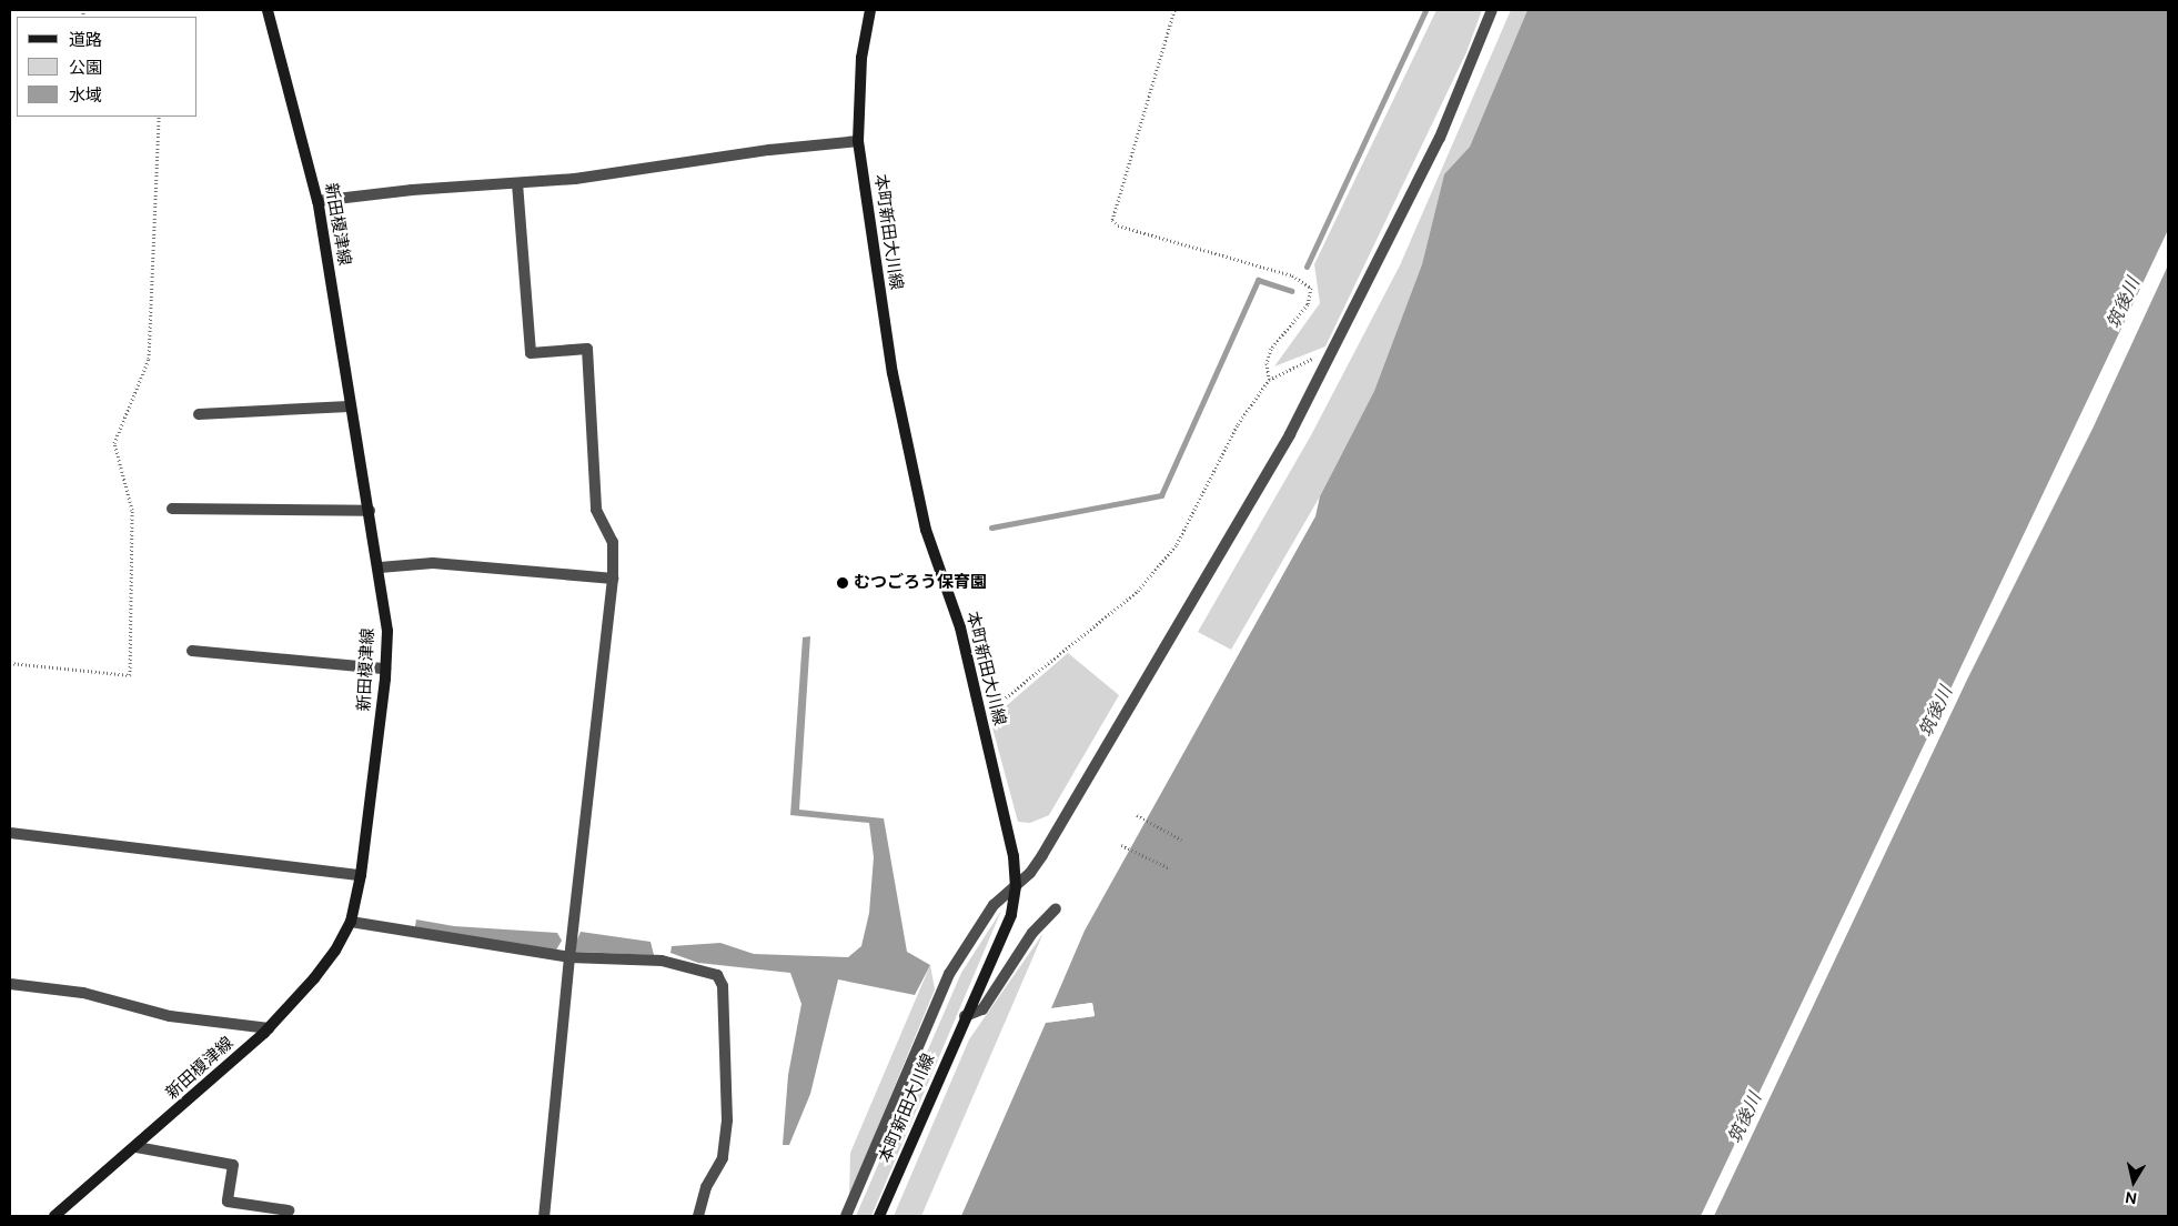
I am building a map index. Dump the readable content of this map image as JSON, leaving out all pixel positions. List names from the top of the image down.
{
  "streets": {
    "main road": ["新田榎津線", "本町新田大川線"]
  },
  "water": ["筑後川"],
  "places": ["むつごろう保育園"],
  "legend": ["道路", "公園", "水域"],
  "north": "bottom"
}
